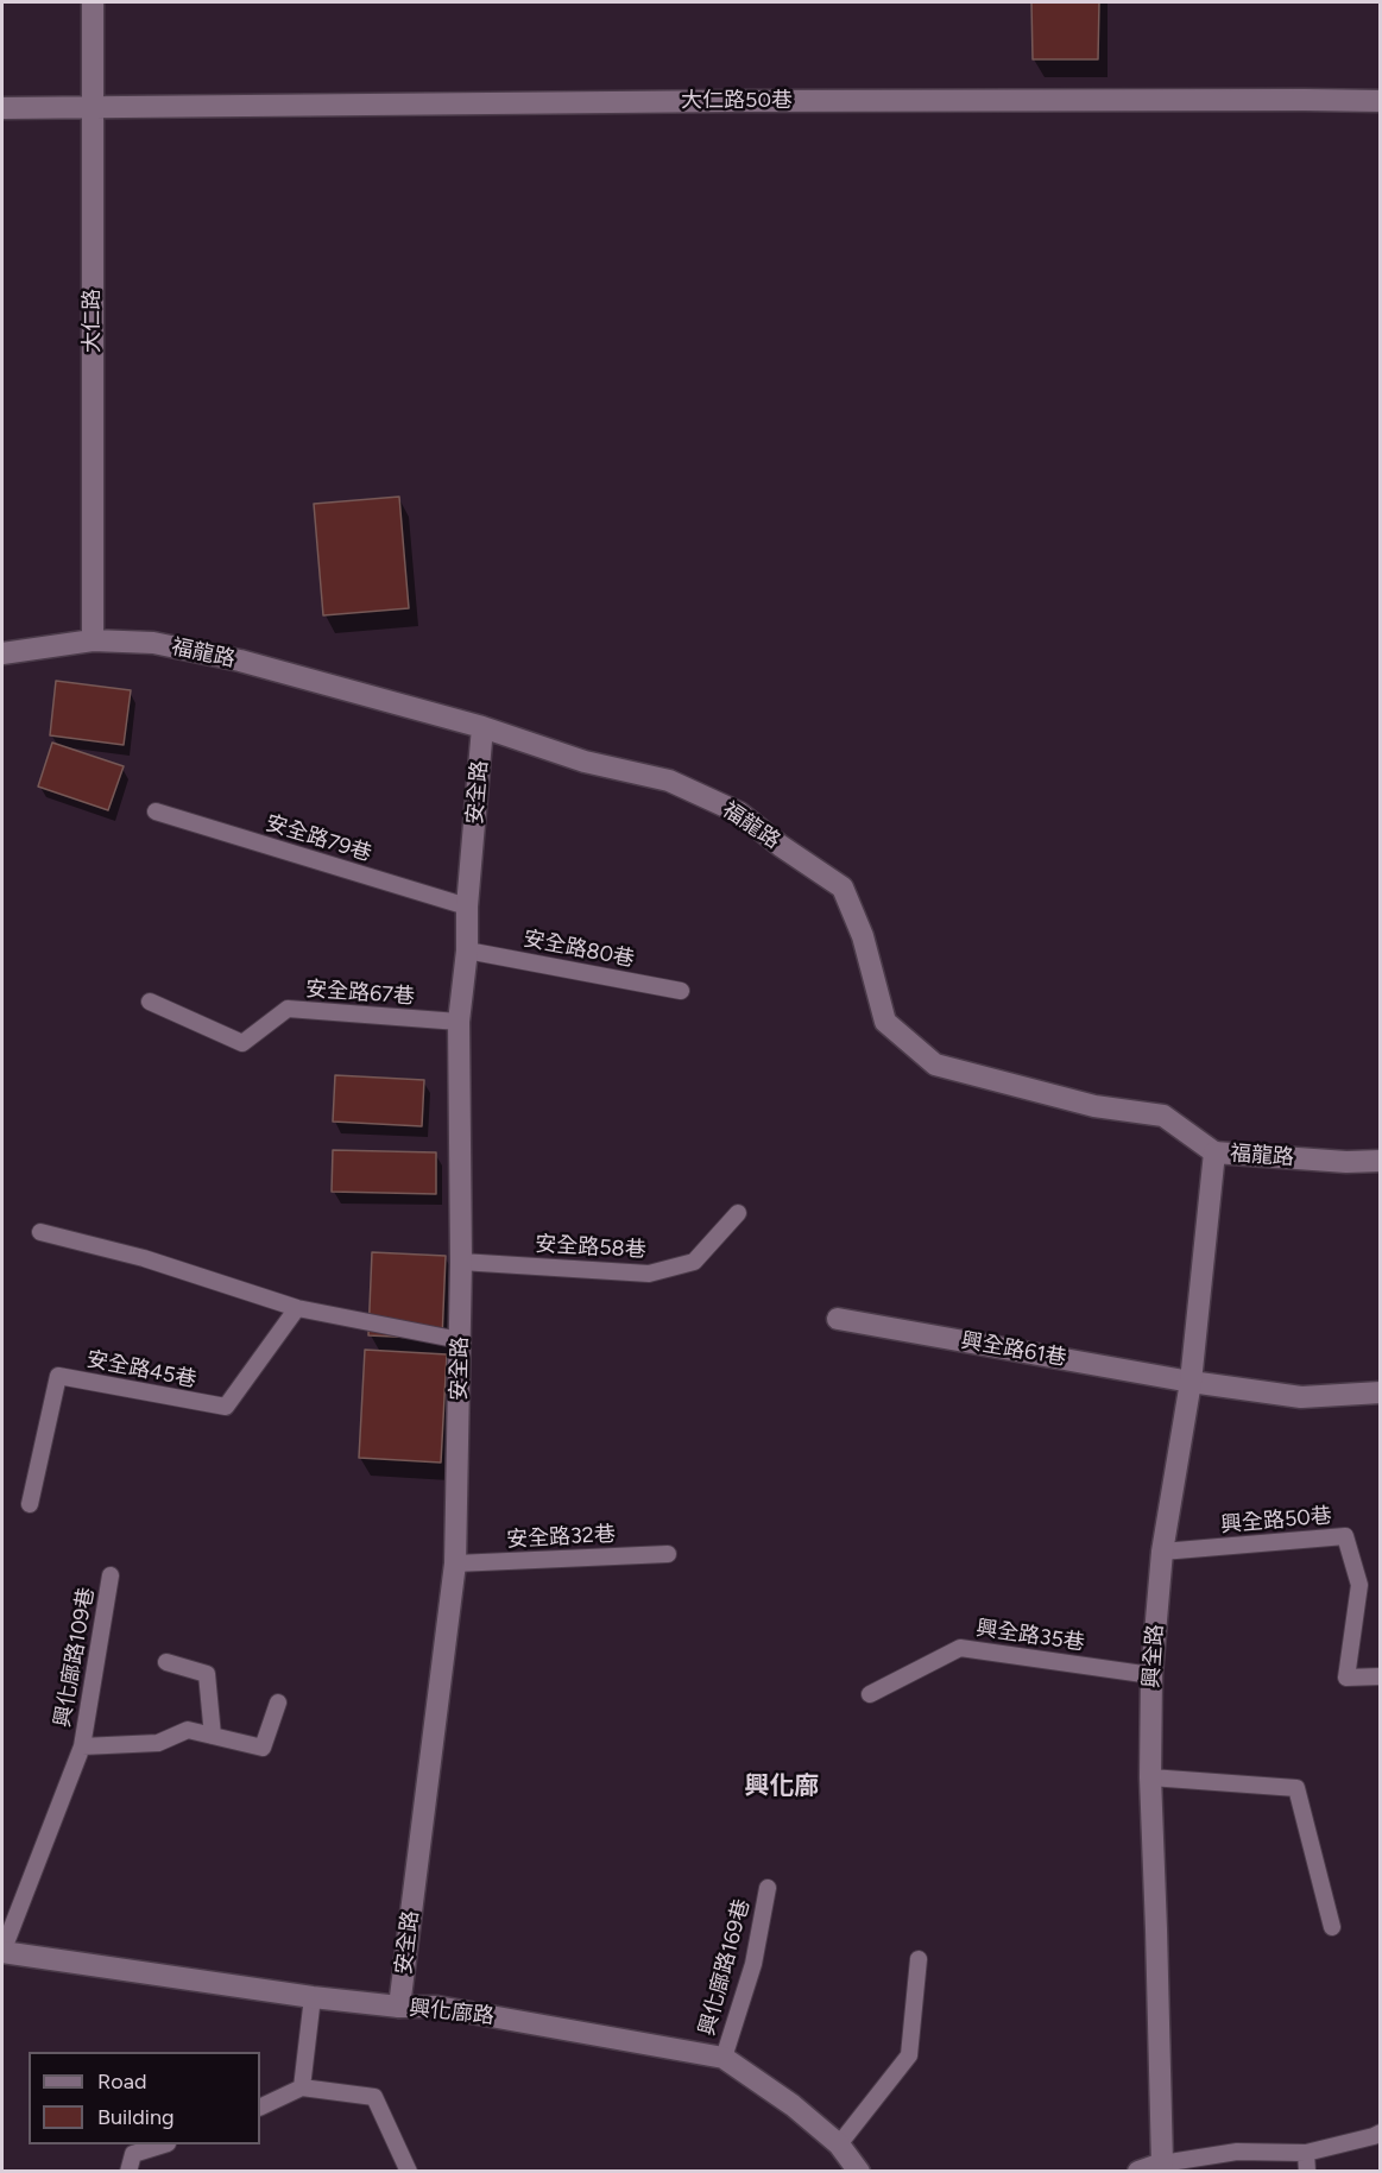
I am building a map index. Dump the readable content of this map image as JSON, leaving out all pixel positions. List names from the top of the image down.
{
  "streets": {
    "street": [
      "大仁路50巷",
      "大仁路",
      "福龍路",
      "安全路",
      "興全路61巷",
      "興全路",
      "興化廍路"
    ],
    "lane": [
      "安全路79巷",
      "安全路80巷",
      "安全路67巷",
      "安全路58巷",
      "安全路45巷",
      "興全路50巷",
      "安全路32巷",
      "興全路35巷",
      "興化廍路109巷",
      "興化廍路169巷"
    ]
  },
  "crossings": [
    ["大仁路50巷", "大仁路"],
    ["大仁路", "福龍路"],
    ["福龍路", "安全路"],
    ["福龍路", "興全路"],
    ["安全路", "安全路79巷"],
    ["安全路", "安全路80巷"],
    ["安全路", "安全路67巷"],
    ["安全路", "安全路58巷"],
    ["安全路", "安全路32巷"],
    ["安全路", "興化廍路"],
    ["興全路61巷", "興全路"],
    ["興全路50巷", "興全路"],
    ["興全路35巷", "興全路"],
    ["興化廍路109巷", "興化廍路"],
    ["興化廍路169巷", "興化廍路"]
  ],
  "districts": ["興化廍"],
  "legend": ["Road", "Building"]
}
